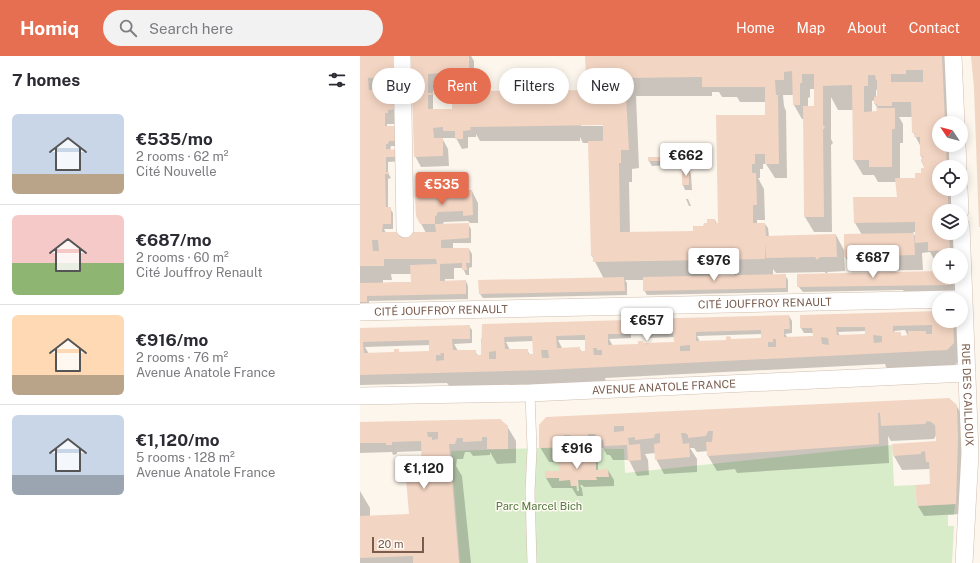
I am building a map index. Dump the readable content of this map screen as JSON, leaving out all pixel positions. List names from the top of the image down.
{
  "streets": {
    "street": ["CITÉ JOUFFROY RENAULT", "AVENUE ANATOLE FRANCE", "RUE DES CAILLOUX"]
  },
  "crossings": [
    ["AVENUE ANATOLE FRANCE", "RUE DES CAILLOUX"]
  ],
  "parks": ["Parc Marcel Bich"],
  "scale_bar": "20 m",
  "north": "top left",
  "page": {
    "header": "Homiq",
    "search": "Search here",
    "nav": [
      "Home",
      "Map",
      "About",
      "Contact"
    ],
    "heading": "7 homes",
    "chip": [
      "Buy",
      "Rent",
      "Filters",
      "New"
    ],
    "list": [
      {
        "name": "€535/mo",
        "note": "2 rooms · 62 m² · Cité Nouvelle"
      },
      {
        "name": "€687/mo",
        "note": "2 rooms · 60 m² · Cité Jouffroy Renault"
      },
      {
        "name": "€916/mo",
        "note": "2 rooms · 76 m² · Avenue Anatole France"
      },
      {
        "name": "€1,120/mo",
        "note": "5 rooms · 128 m² · Avenue Anatole France"
      }
    ],
    "map_buttons": ["+", "−"],
    "price": [
      "€662",
      "€535",
      "€687",
      "€976",
      "€657",
      "€916",
      "€1,120"
    ],
    "scale": "20 m"
  }
}
